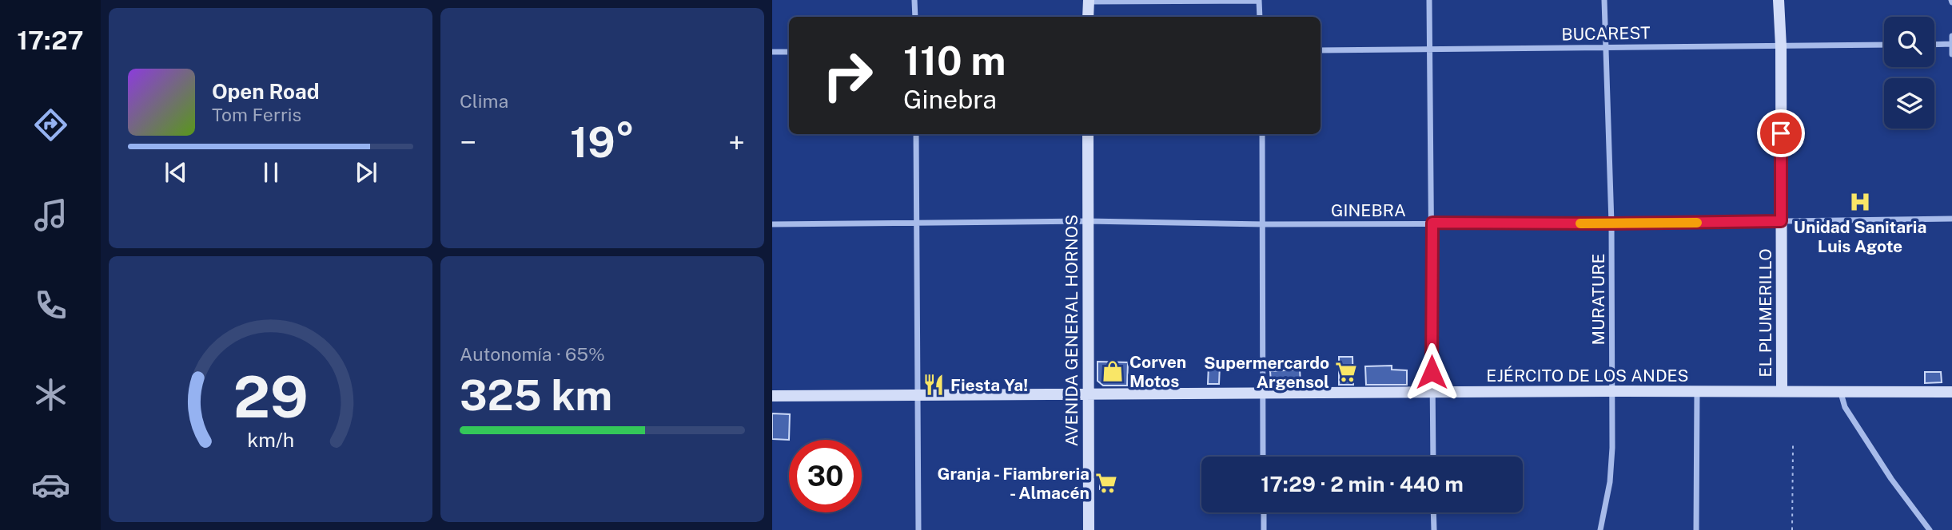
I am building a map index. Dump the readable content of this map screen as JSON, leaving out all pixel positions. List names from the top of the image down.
{
  "streets": {
    "main road": ["EL PLUMERILLO", "AVENIDA GENERAL HORNOS", "EJÉRCITO DE LOS ANDES"],
    "street": ["BUCAREST", "GINEBRA", "MURATURE"]
  },
  "crossings": [
    ["BUCAREST", "MURATURE"],
    ["BUCAREST", "EL PLUMERILLO"],
    ["GINEBRA", "MURATURE"],
    ["GINEBRA", "EL PLUMERILLO"],
    ["GINEBRA", "AVENIDA GENERAL HORNOS"],
    ["MURATURE", "EJÉRCITO DE LOS ANDES"],
    ["EL PLUMERILLO", "EJÉRCITO DE LOS ANDES"],
    ["AVENIDA GENERAL HORNOS", "EJÉRCITO DE LOS ANDES"]
  ],
  "places": {
    "hospital": ["Unidad Sanitaria Luis Agote"],
    "shop": ["Corven Motos"],
    "supermarket": ["Supermercardo Argensol", "Granja - Fiambreria - Almacén"],
    "restaurant": ["Fiesta Ya!"]
  },
  "page": {
    "tabs": "17:27",
    "tile": [
      "Clima",
      ["Autonomía · 65%", "325 km"]
    ],
    "turn": ["110 m", "Ginebra"],
    "song": ["Open Road", "Tom Ferris"],
    "heat": ["−", "19°", "+"],
    "limit": "30",
    "trip": "17:29 · 2 min · 440 m",
    "gauge": ["29", "km/h"]
  }
}
